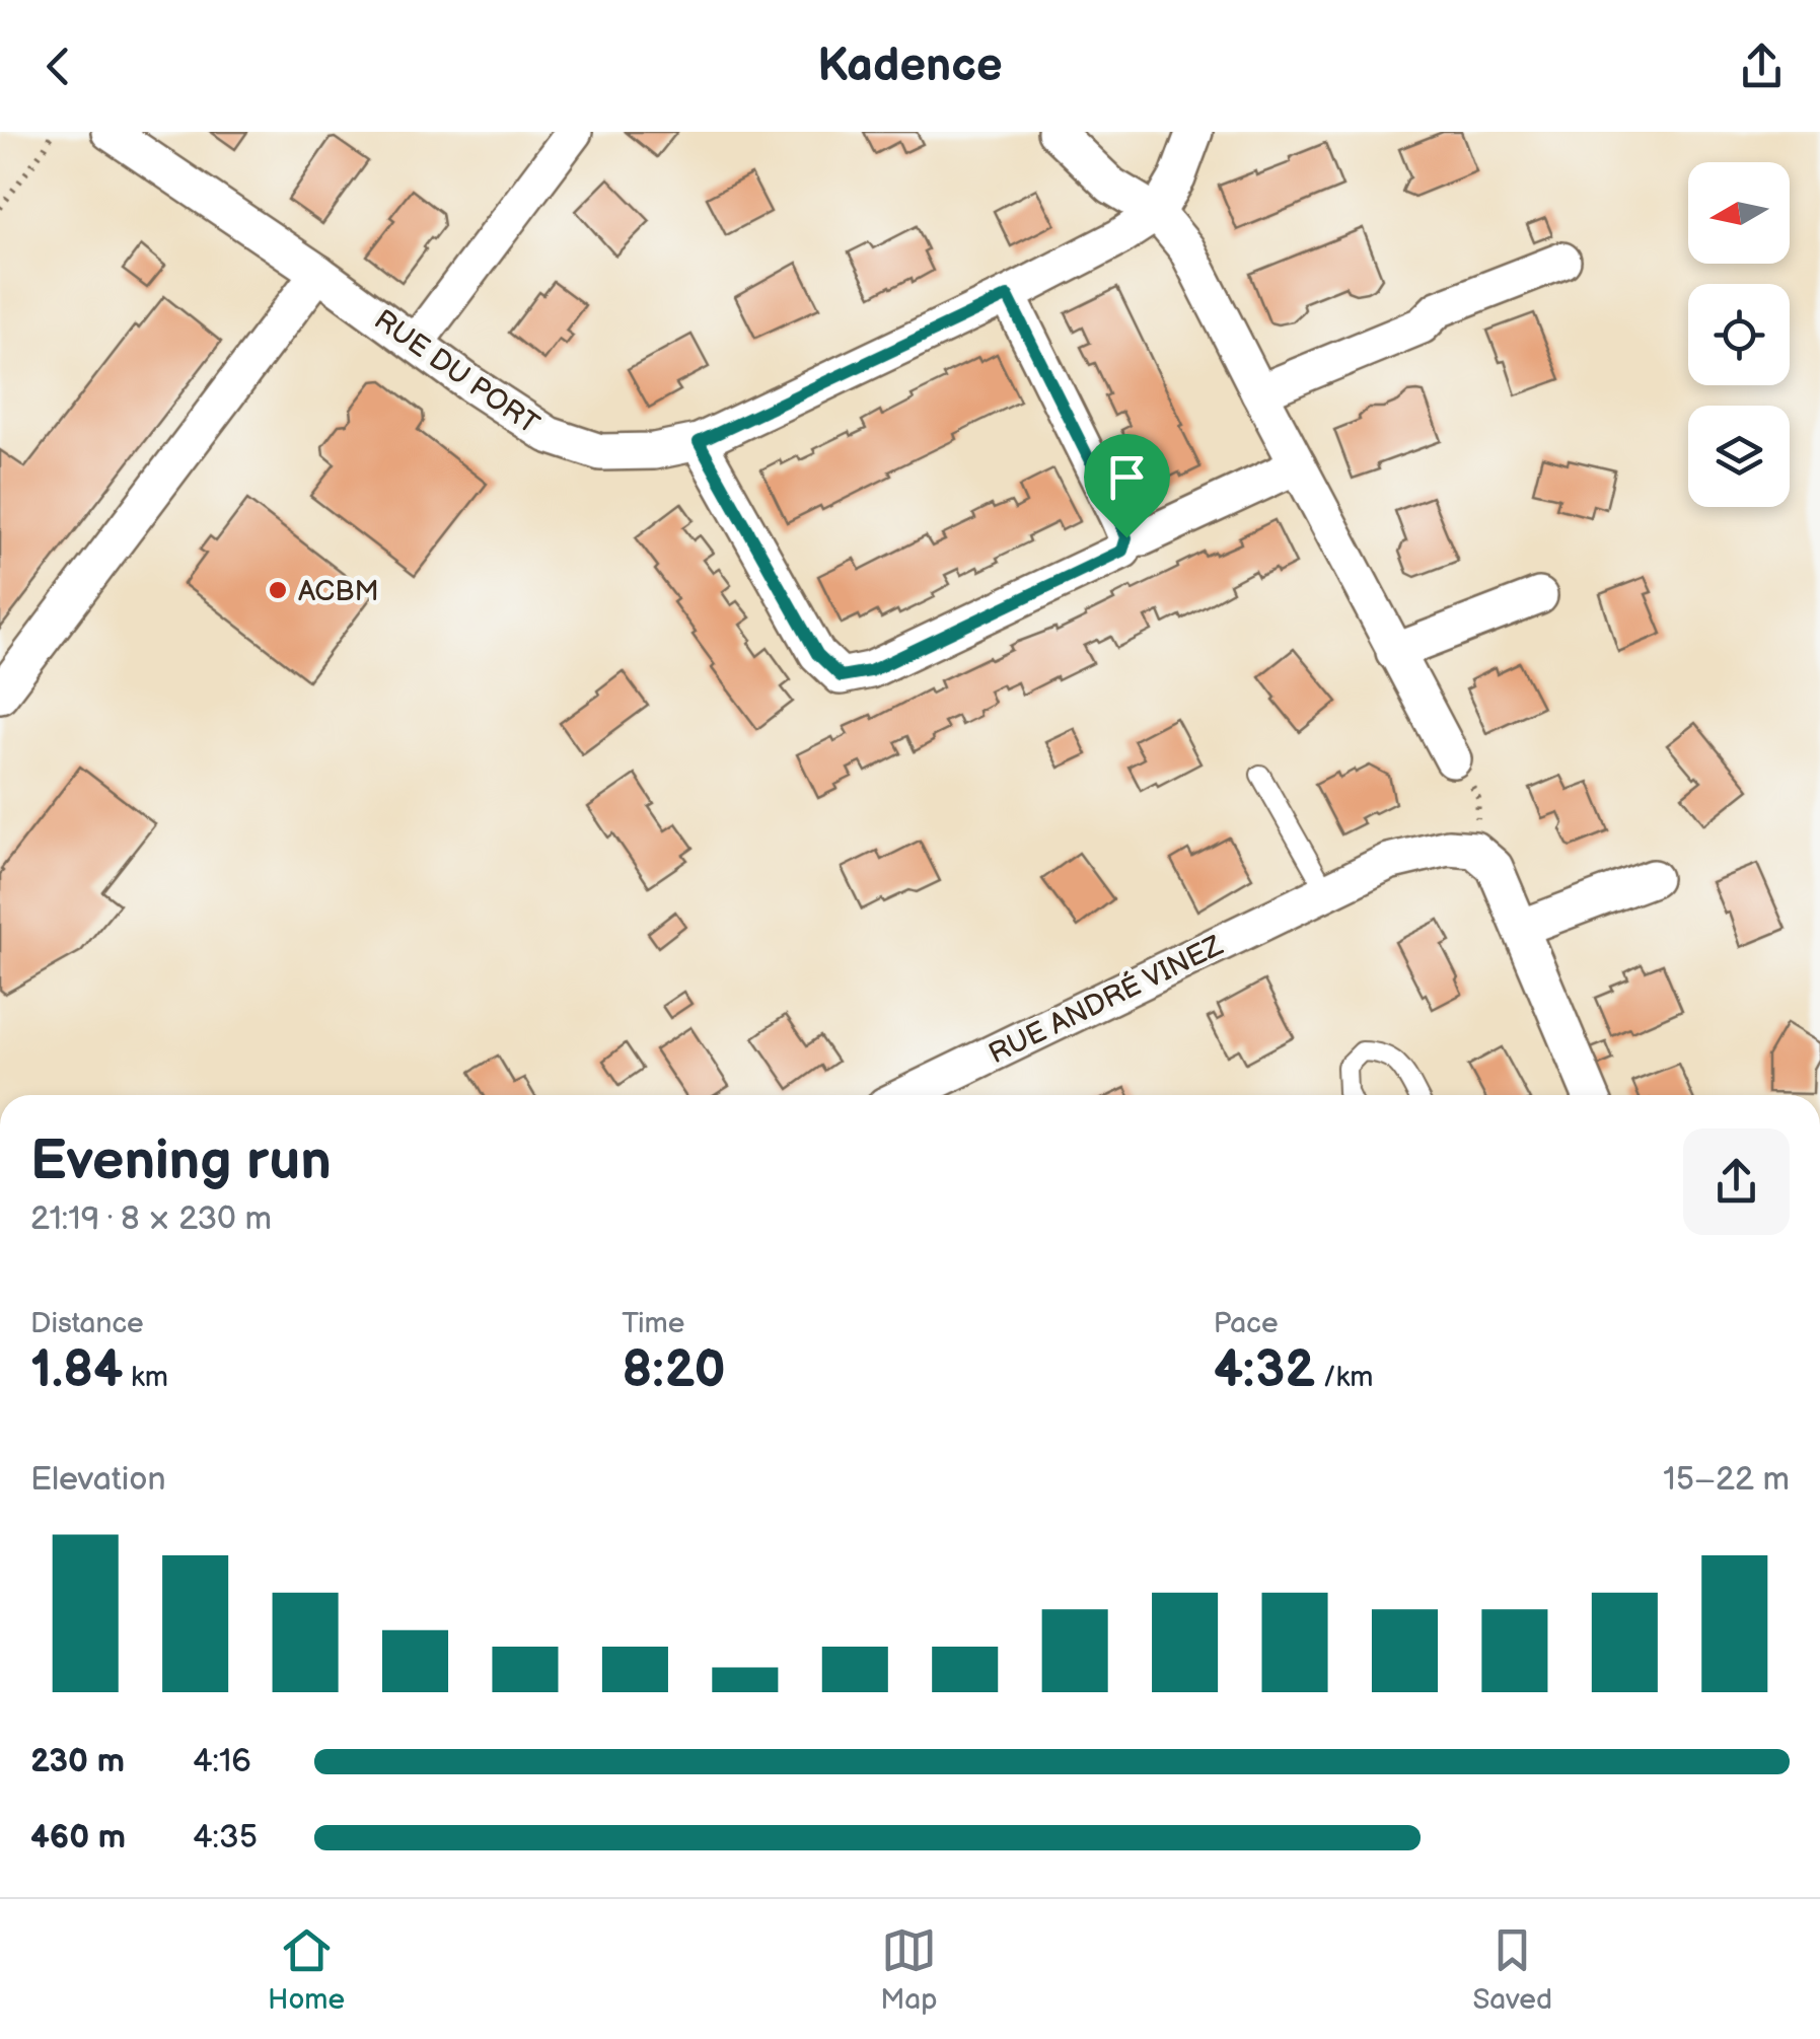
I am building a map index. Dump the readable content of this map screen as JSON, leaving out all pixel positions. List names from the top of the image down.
{
  "streets": {
    "street": ["RUE DU PORT", "RUE ANDRÉ VINEZ"]
  },
  "places": ["ACBM"],
  "north": "left",
  "page": {
    "header": "Kadence",
    "heading": ["Evening run", "21:19 · 8 × 230 m"],
    "stats": [
      ["Distance", "1.84 km"],
      ["Time", "8:20"],
      ["Pace", "4:32 /km"]
    ],
    "chart": ["Elevation", "15–22 m"],
    "list": [
      {
        "name": "230 m",
        "note": "4:16"
      },
      {
        "name": "460 m",
        "note": "4:35"
      }
    ],
    "tabs": ["Home", "Map", "Saved"]
  }
}
